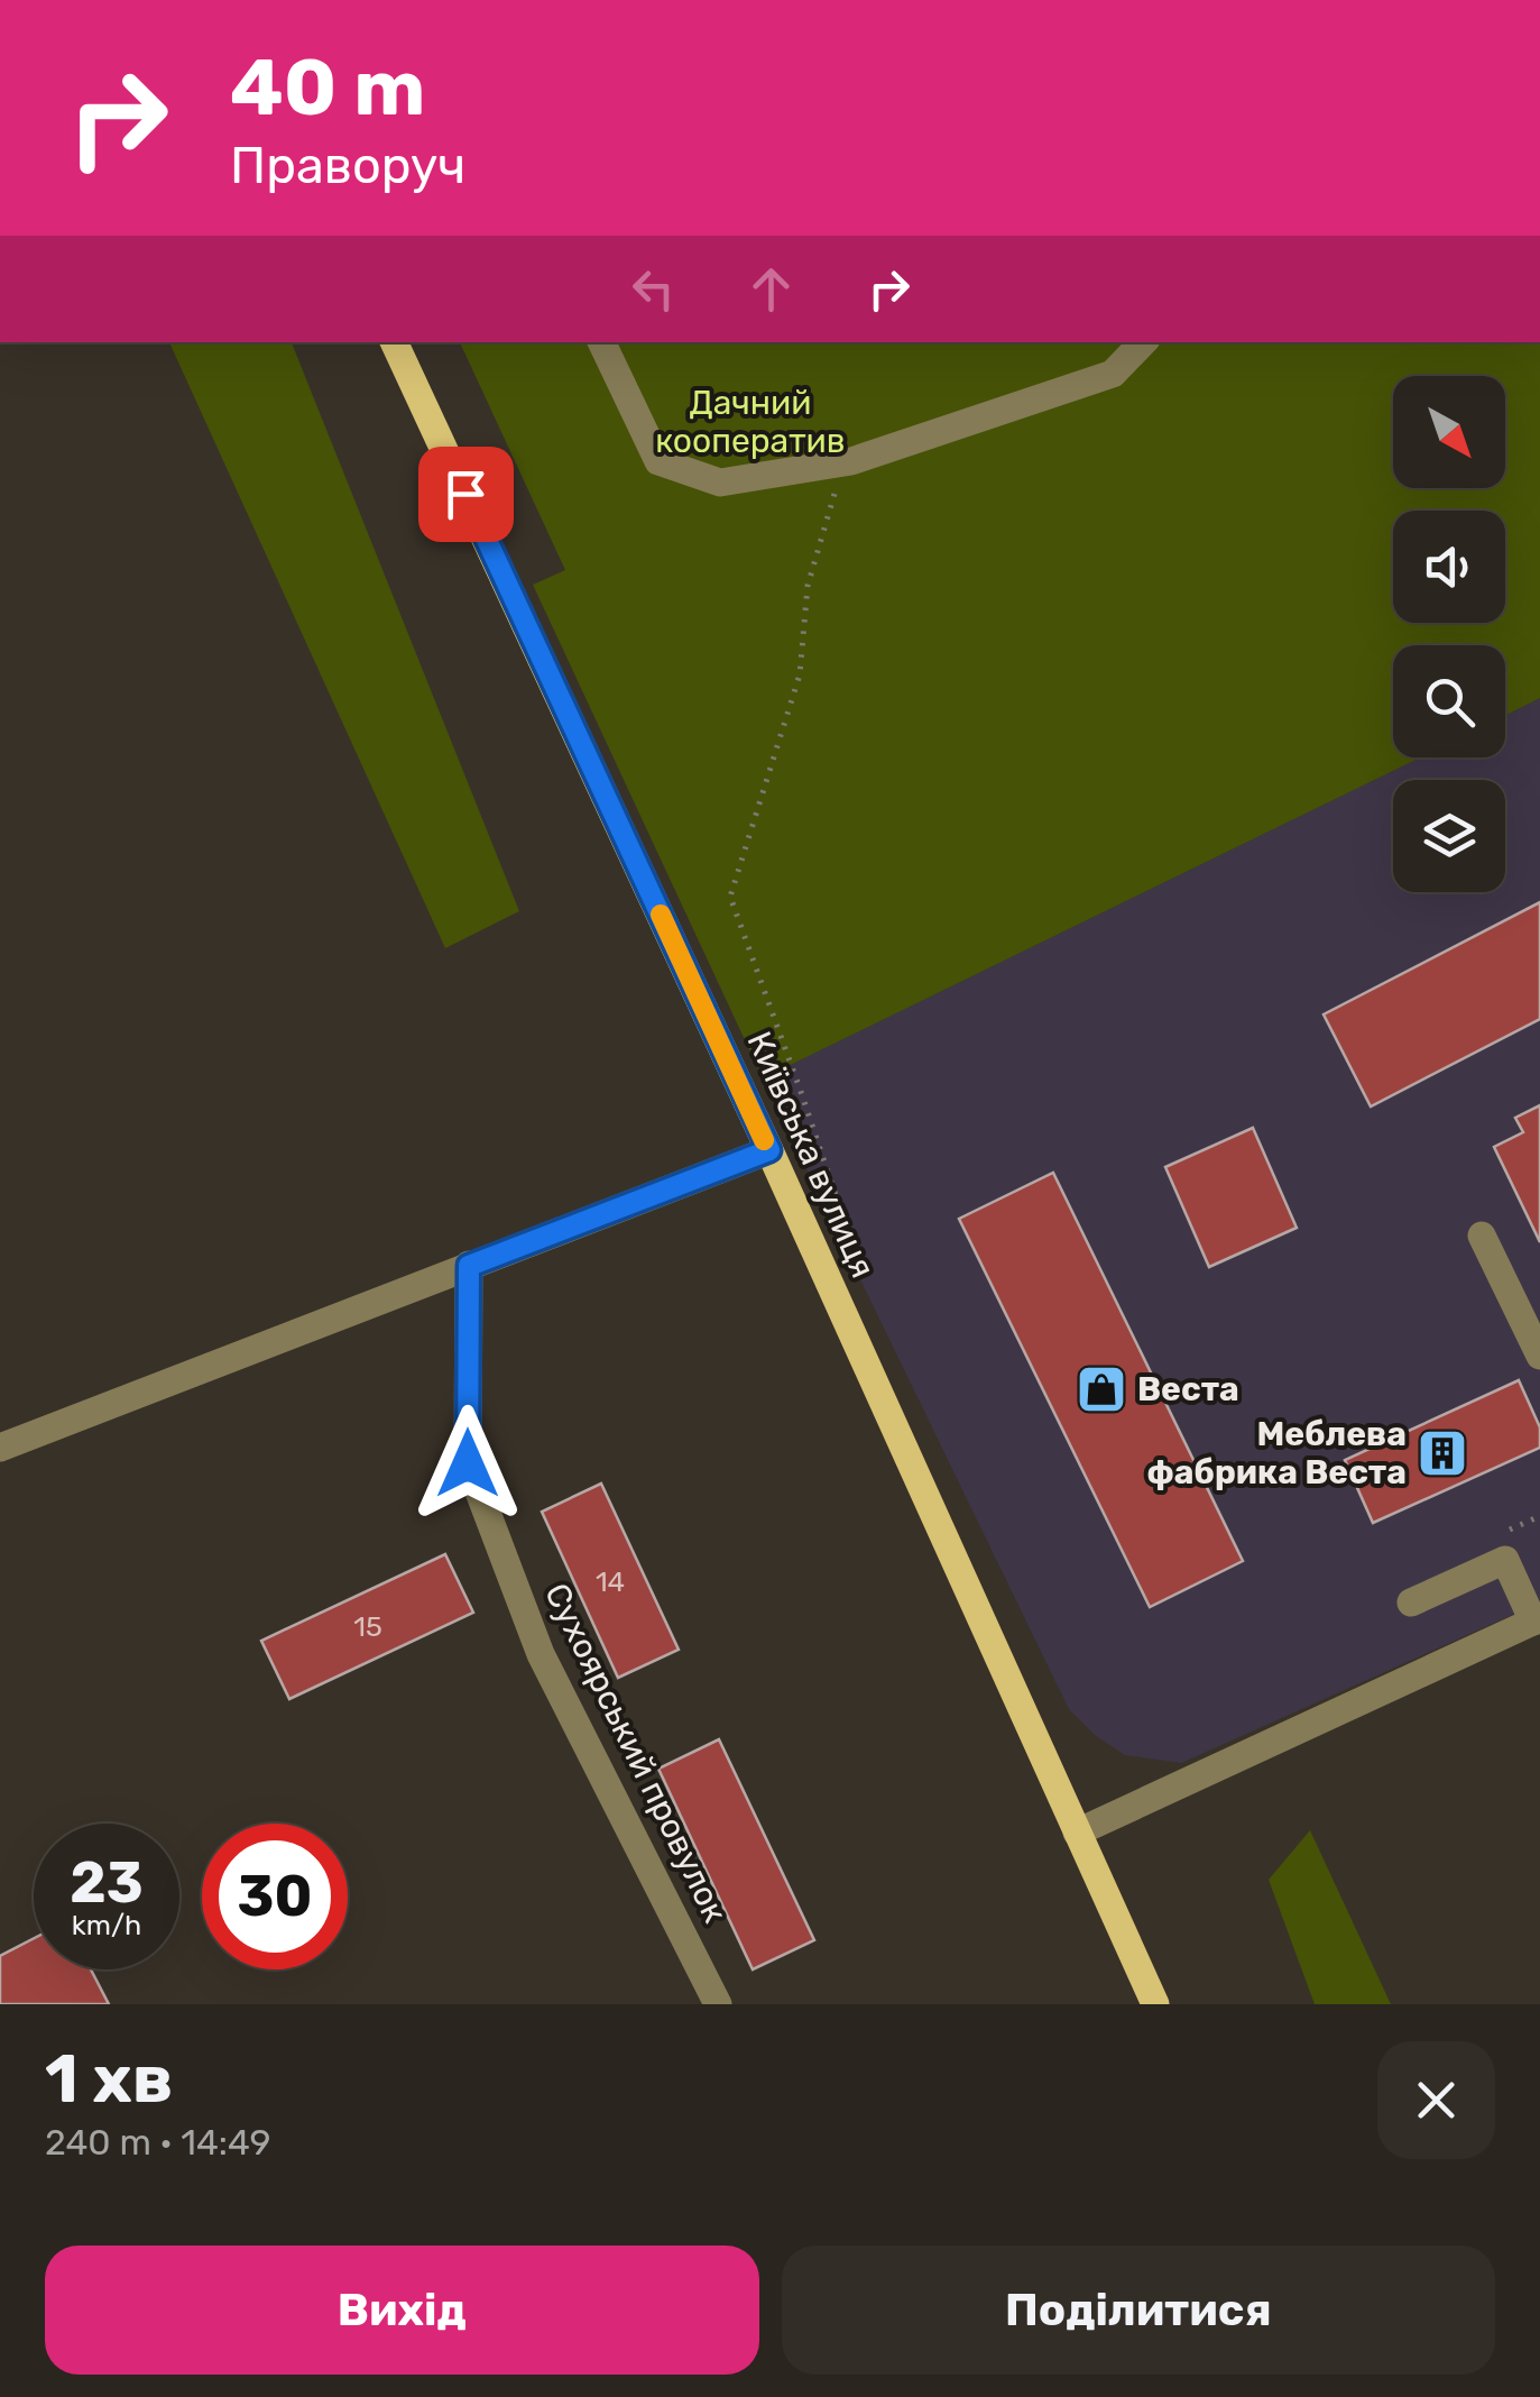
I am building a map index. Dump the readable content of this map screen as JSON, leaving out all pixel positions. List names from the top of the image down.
{
  "streets": {
    "main road": ["Київська вулиця"],
    "street": ["Сухоярський провулок"]
  },
  "parks": ["Дачний кооператив"],
  "places": {
    "shop": ["Веста"],
    "building": ["Меблева фабрика Веста"]
  },
  "house_numbers": ["14", "15"],
  "north": "bottom right",
  "page": {
    "turn": ["40 m", "Праворуч"],
    "speed": "23 km/h",
    "limit": "30",
    "heading": ["1 хв", "240 m · 14:49"],
    "buttons": ["Вихід", "Поділитися"]
  }
}
